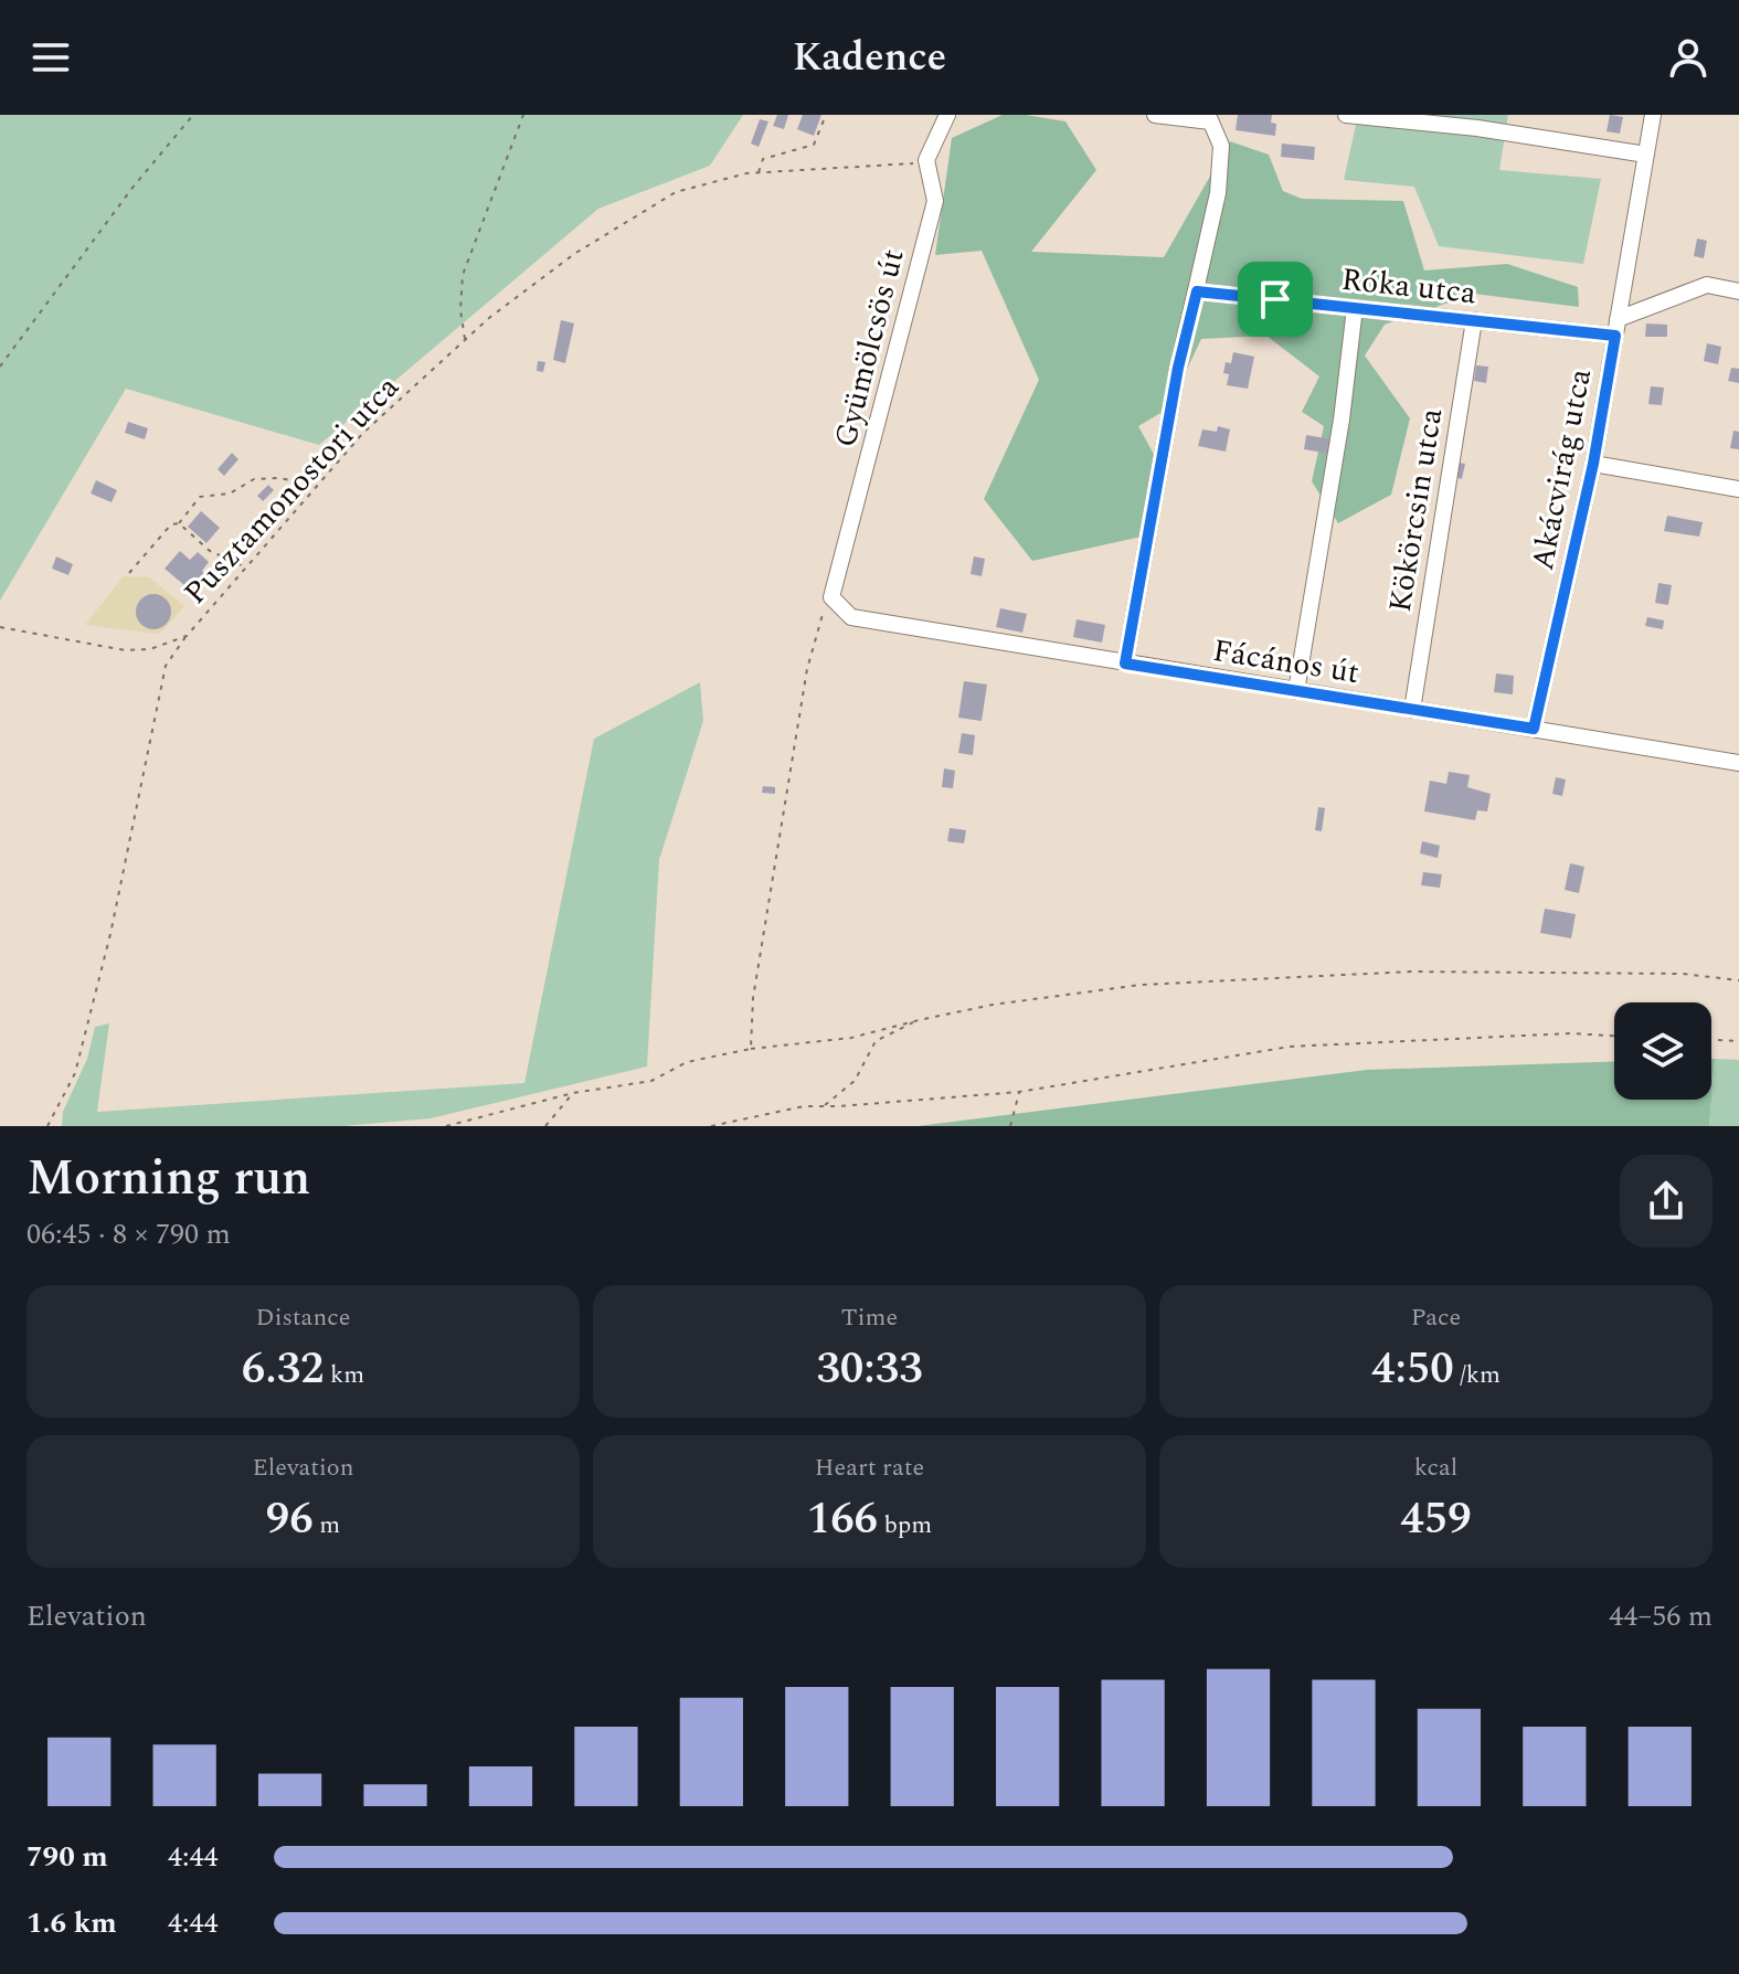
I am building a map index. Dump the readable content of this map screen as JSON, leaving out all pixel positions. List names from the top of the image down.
{
  "streets": {
    "street": [
      "Róka utca",
      "Gyümölcsös út",
      "Akácvirág utca",
      "Kökörcsin utca",
      "Fácános út"
    ],
    "path": ["Pusztamonostori utca"]
  },
  "crossings": [
    ["Róka utca", "Akácvirág utca"],
    ["Róka utca", "Kökörcsin utca"],
    ["Gyümölcsös út", "Pusztamonostori utca"],
    ["Gyümölcsös út", "Fácános út"],
    ["Akácvirág utca", "Fácános út"],
    ["Kökörcsin utca", "Fácános út"]
  ],
  "page": {
    "header": "Kadence",
    "heading": ["Morning run", "06:45 · 8 × 790 m"],
    "stats": [
      ["Distance", "6.32 km"],
      ["Time", "30:33"],
      ["Pace", "4:50 /km"],
      ["Elevation", "96 m"],
      ["Heart rate", "166 bpm"],
      ["kcal", "459"]
    ],
    "chart": ["Elevation", "44–56 m"],
    "list": [
      {
        "name": "790 m",
        "note": "4:44"
      },
      {
        "name": "1.6 km",
        "note": "4:44"
      }
    ]
  }
}
